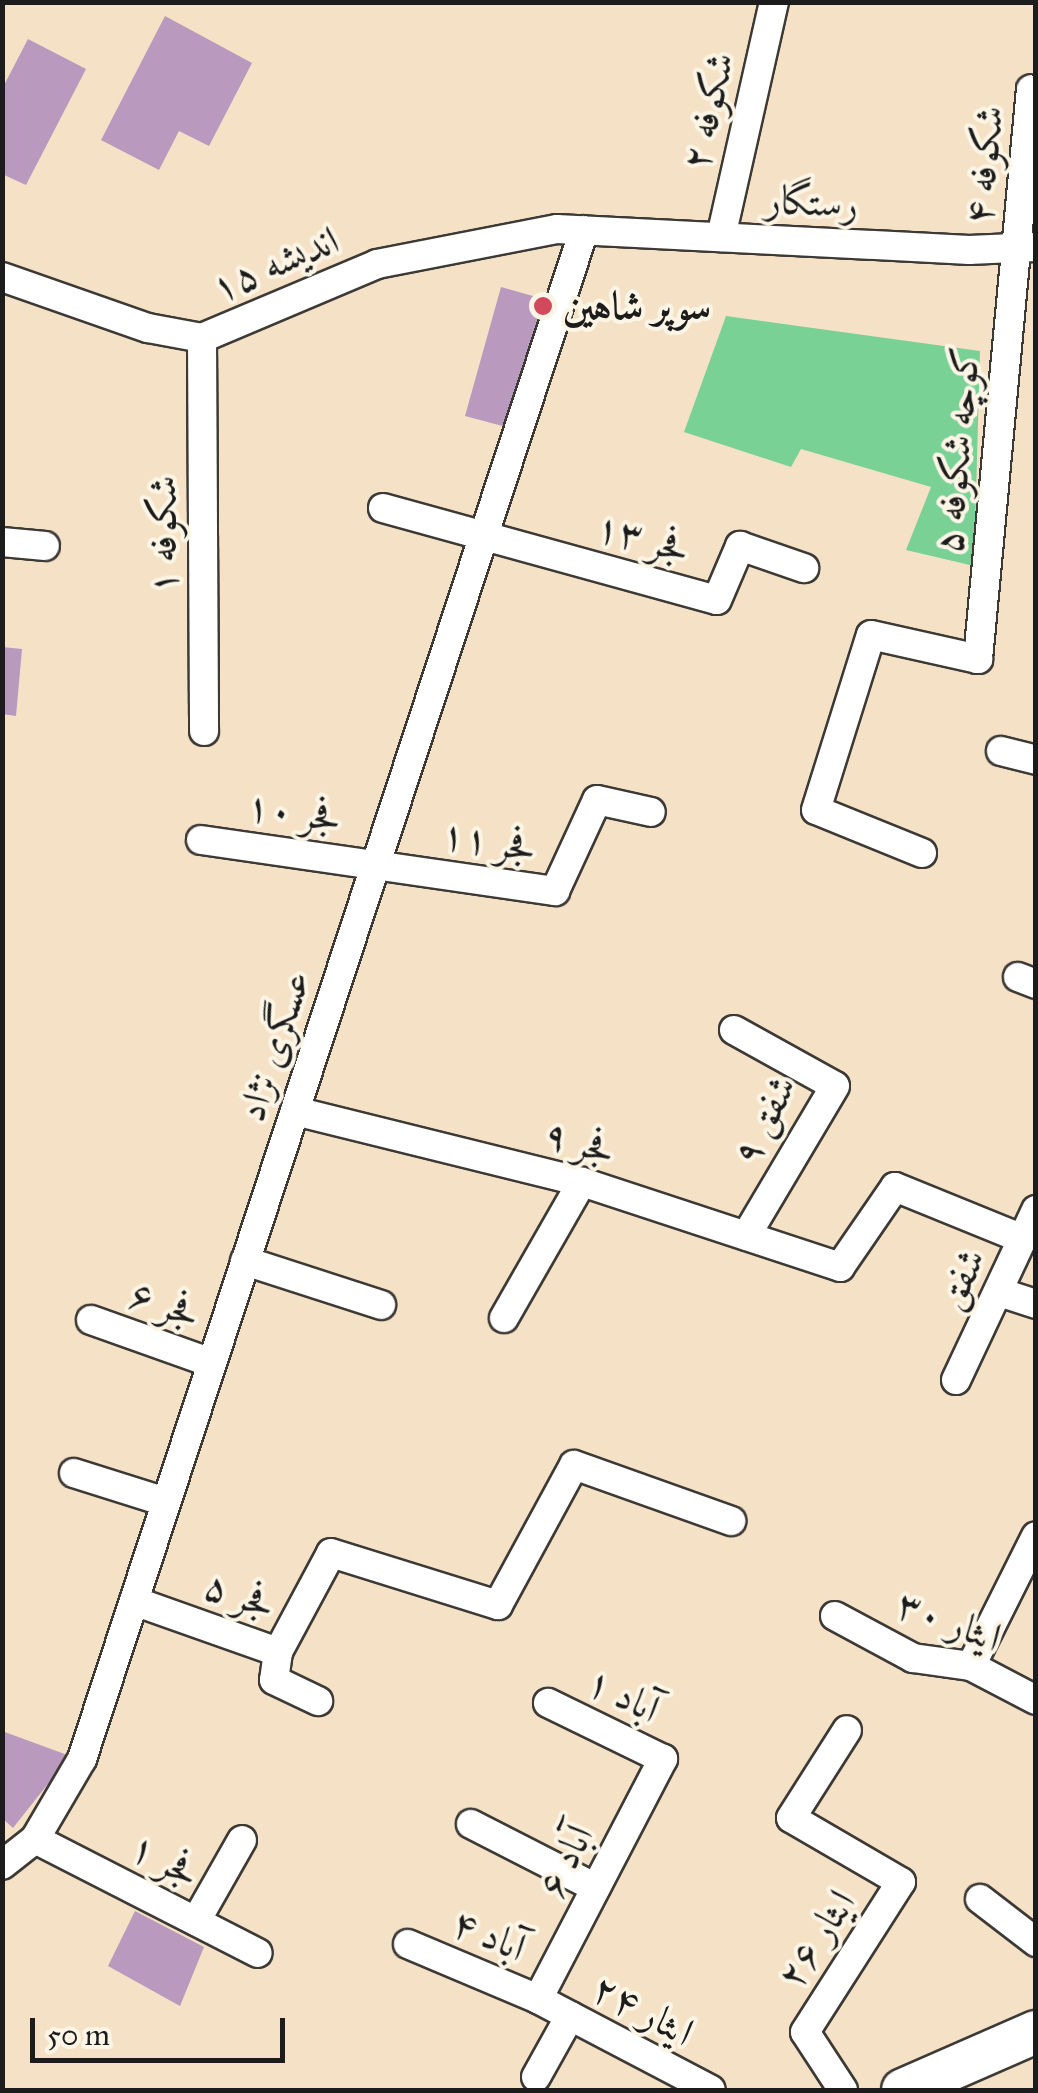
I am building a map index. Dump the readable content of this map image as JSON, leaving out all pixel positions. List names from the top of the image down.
{
  "streets": {
    "street": [
      "شکوفه ۲",
      "شکوفه ۴",
      "رستگار",
      "اندیشه ۱۵",
      "کوچه شکوفه ۵",
      "شکوفه ۱",
      "فجر ۱۳",
      "فجر ۱۰",
      "فجر ۱۱",
      "عسگری نژاد",
      "شفق ۹",
      "فجر ۹",
      "شفق",
      "فجر ۶",
      "فجر ۵",
      "ایثار ۳۰",
      "آباد ۱",
      "فجر ۱",
      "آباد ۶",
      "آباد ۴",
      "ایثار ۲۶",
      "ایثار ۲۴"
    ]
  },
  "crossings": [
    ["شکوفه ۲", "رستگار"],
    ["شکوفه ۴", "رستگار"],
    ["شکوفه ۴", "کوچه شکوفه ۵"],
    ["رستگار", "اندیشه ۱۵"],
    ["رستگار", "کوچه شکوفه ۵"],
    ["رستگار", "عسگری نژاد"],
    ["اندیشه ۱۵", "شکوفه ۱"],
    ["اندیشه ۱۵", "عسگری نژاد"],
    ["فجر ۱۳", "عسگری نژاد"],
    ["فجر ۱۰", "فجر ۱۱"],
    ["فجر ۱۰", "عسگری نژاد"],
    ["فجر ۱۱", "عسگری نژاد"],
    ["عسگری نژاد", "فجر ۹"],
    ["عسگری نژاد", "فجر ۶"],
    ["عسگری نژاد", "فجر ۵"],
    ["عسگری نژاد", "فجر ۱"],
    ["شفق ۹", "فجر ۹"],
    ["فجر ۹", "شفق"],
    ["آباد ۱", "آباد ۶"],
    ["آباد ۶", "آباد ۴"],
    ["آباد ۶", "ایثار ۲۴"],
    ["آباد ۴", "ایثار ۲۴"]
  ],
  "places": ["سوپر شاهین"],
  "scale_bar": "50 m"
}
